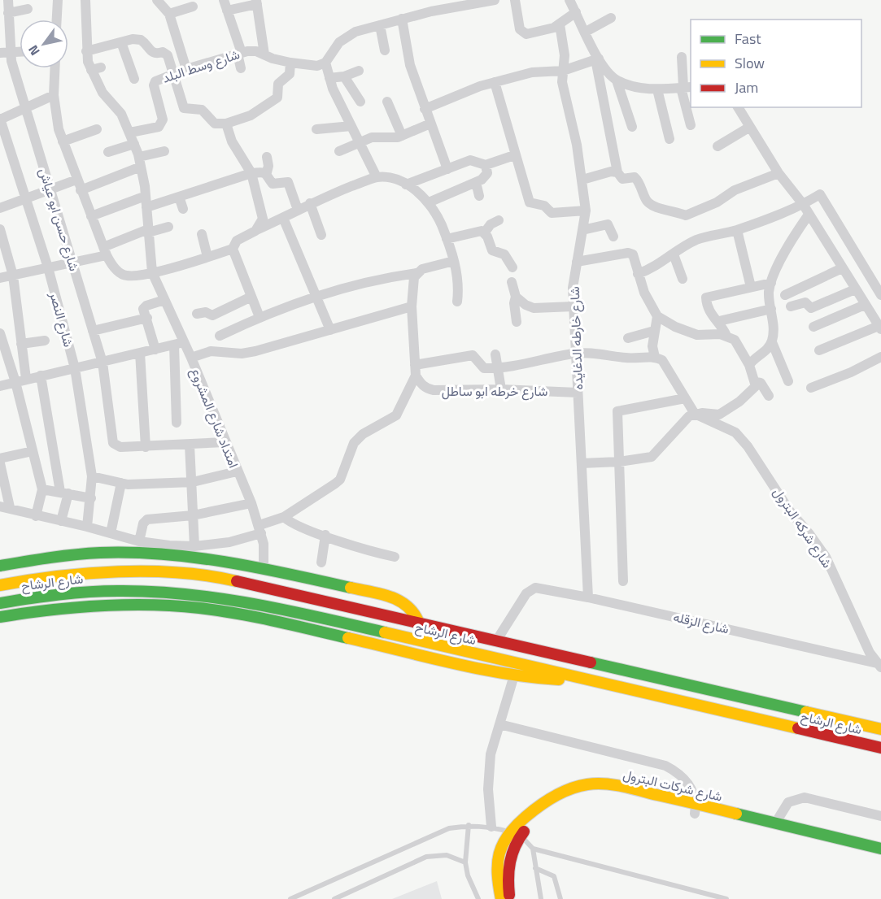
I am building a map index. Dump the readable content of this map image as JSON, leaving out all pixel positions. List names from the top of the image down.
{
  "streets": {
    "main road": ["شارع الرشاح", "شارع شركات البترول"],
    "street": [
      "شارع وسط البلد",
      "شارع حسن ابو عياش",
      "شارع النصر",
      "شارع خارطه الدغايده",
      "شارع خرطه ابو ساطل",
      "امتداد شارع المشروع",
      "شارع شركه البترول",
      "شارع الزقله"
    ]
  },
  "crossings": [
    ["شارع وسط البلد", "امتداد شارع المشروع"],
    ["شارع خارطه الدغايده", "شارع خرطه ابو ساطل"],
    ["شارع خارطه الدغايده", "شارع الزقله"],
    ["شارع شركه البترول", "شارع الزقله"],
    ["شارع الرشاح", "شارع الزقله"]
  ],
  "legend": ["Fast", "Slow", "Jam"],
  "north": "bottom left"
}
